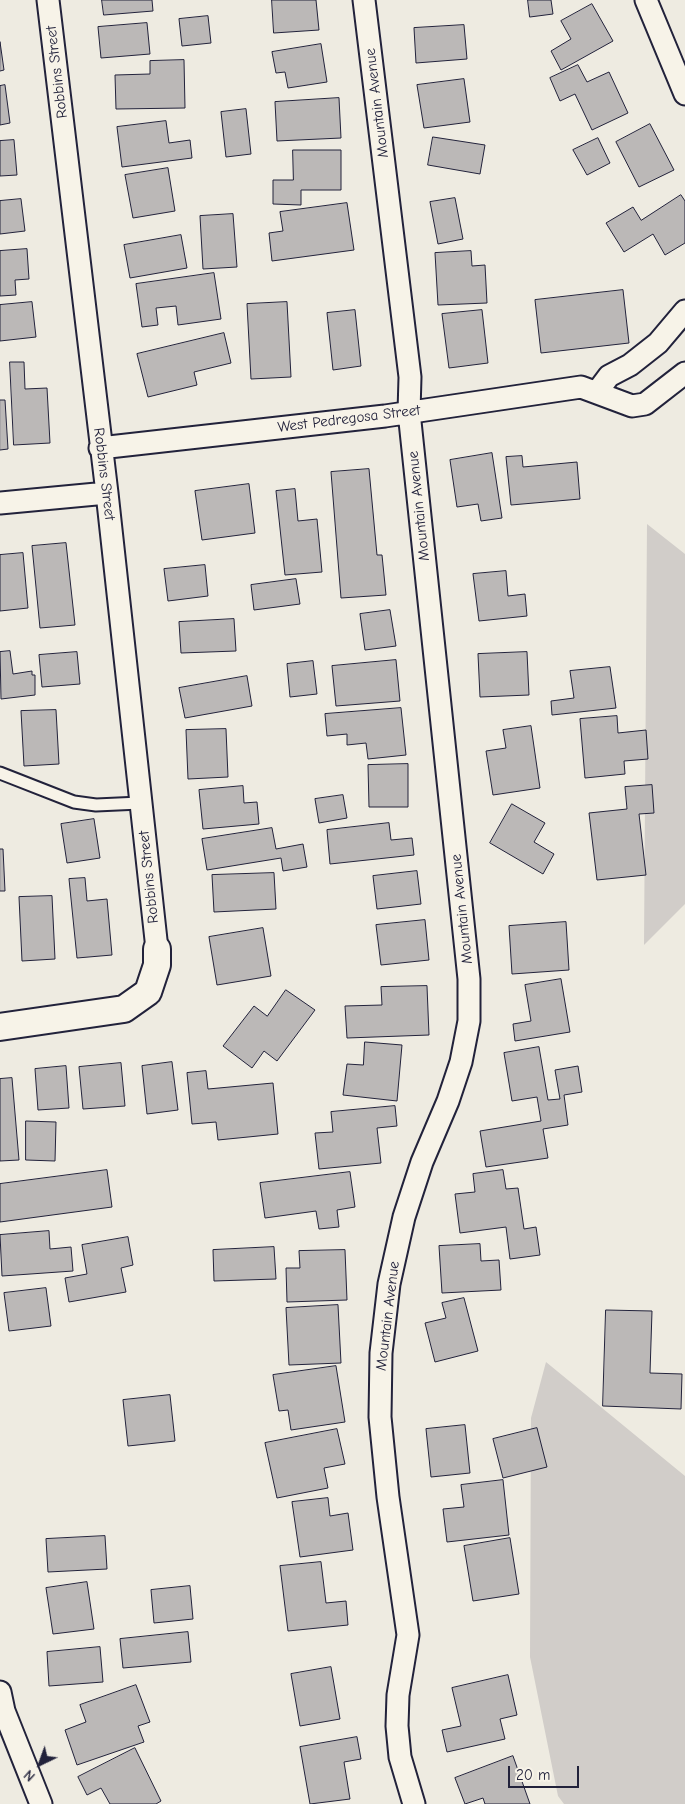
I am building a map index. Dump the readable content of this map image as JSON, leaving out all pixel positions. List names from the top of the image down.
{
  "streets": {
    "street": ["Robbins Street", "Mountain Avenue", "West Pedregosa Street"]
  },
  "crossings": [
    ["Robbins Street", "West Pedregosa Street"],
    ["Mountain Avenue", "West Pedregosa Street"]
  ],
  "scale_bar": "20 m",
  "north": "bottom left"
}
